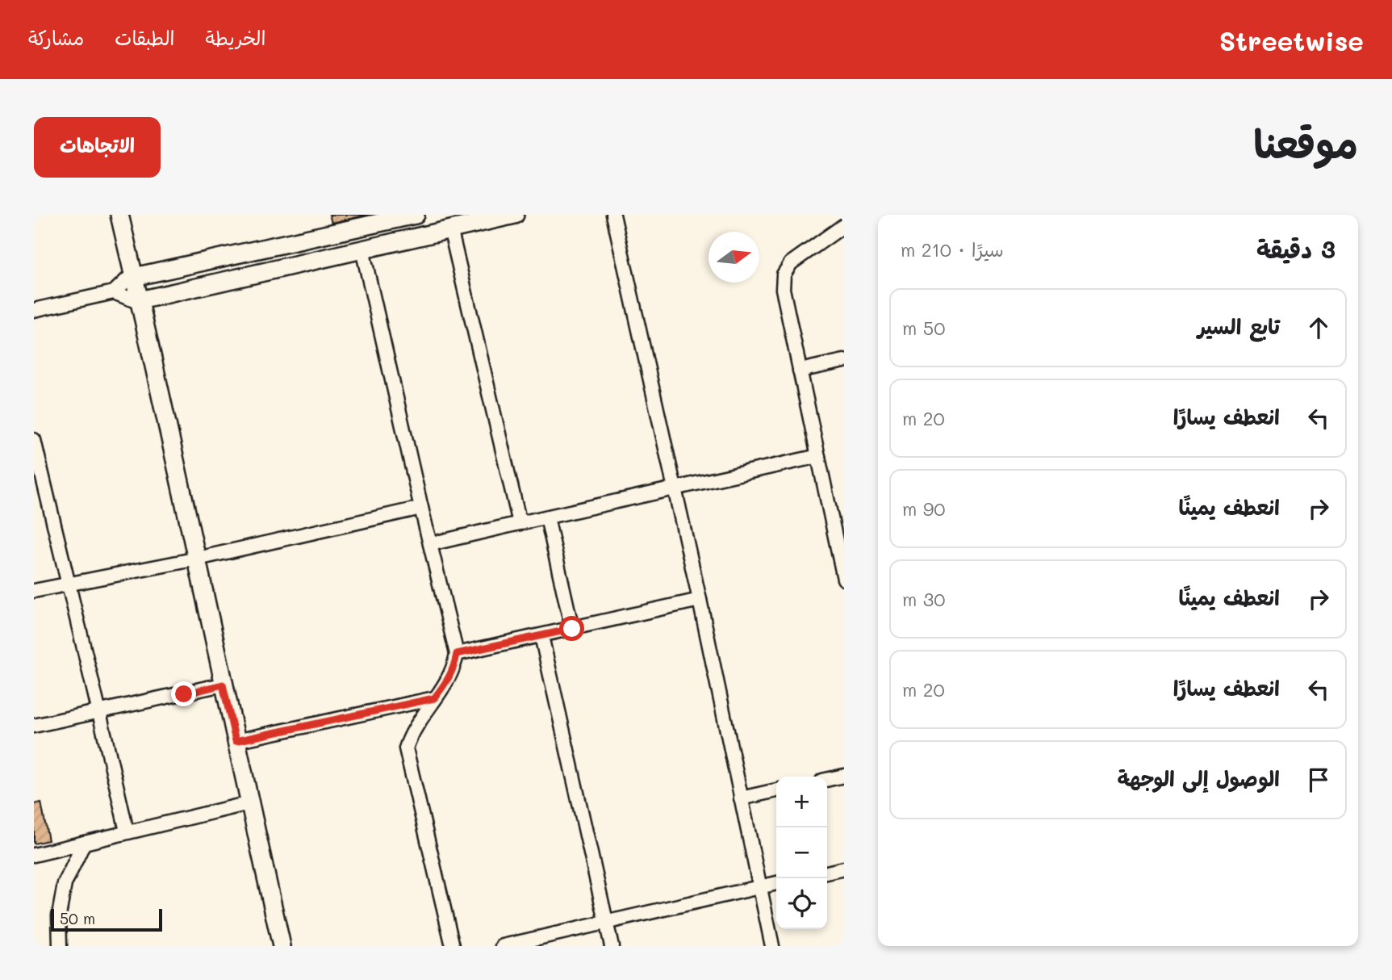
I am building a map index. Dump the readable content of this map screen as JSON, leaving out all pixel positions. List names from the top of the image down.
{
  "scale_bar": "50 m",
  "north": "right",
  "page": {
    "header": "Streetwise",
    "nav": ["الخريطة", "الطبقات", "مشاركة"],
    "title": "موقعنا",
    "buttons": "الاتجاهات",
    "heading": ["3 دقيقة", "سيرًا · 210 m"],
    "list": [
      ["تابع السير", "50 m"],
      ["انعطف يسارًا", "20 m"],
      ["انعطف يمينًا", "90 m"],
      ["انعطف يمينًا", "30 m"],
      ["انعطف يسارًا", "20 m"],
      "الوصول إلى الوجهة"
    ],
    "map_buttons": ["+", "−"],
    "scale": "50 m"
  }
}
